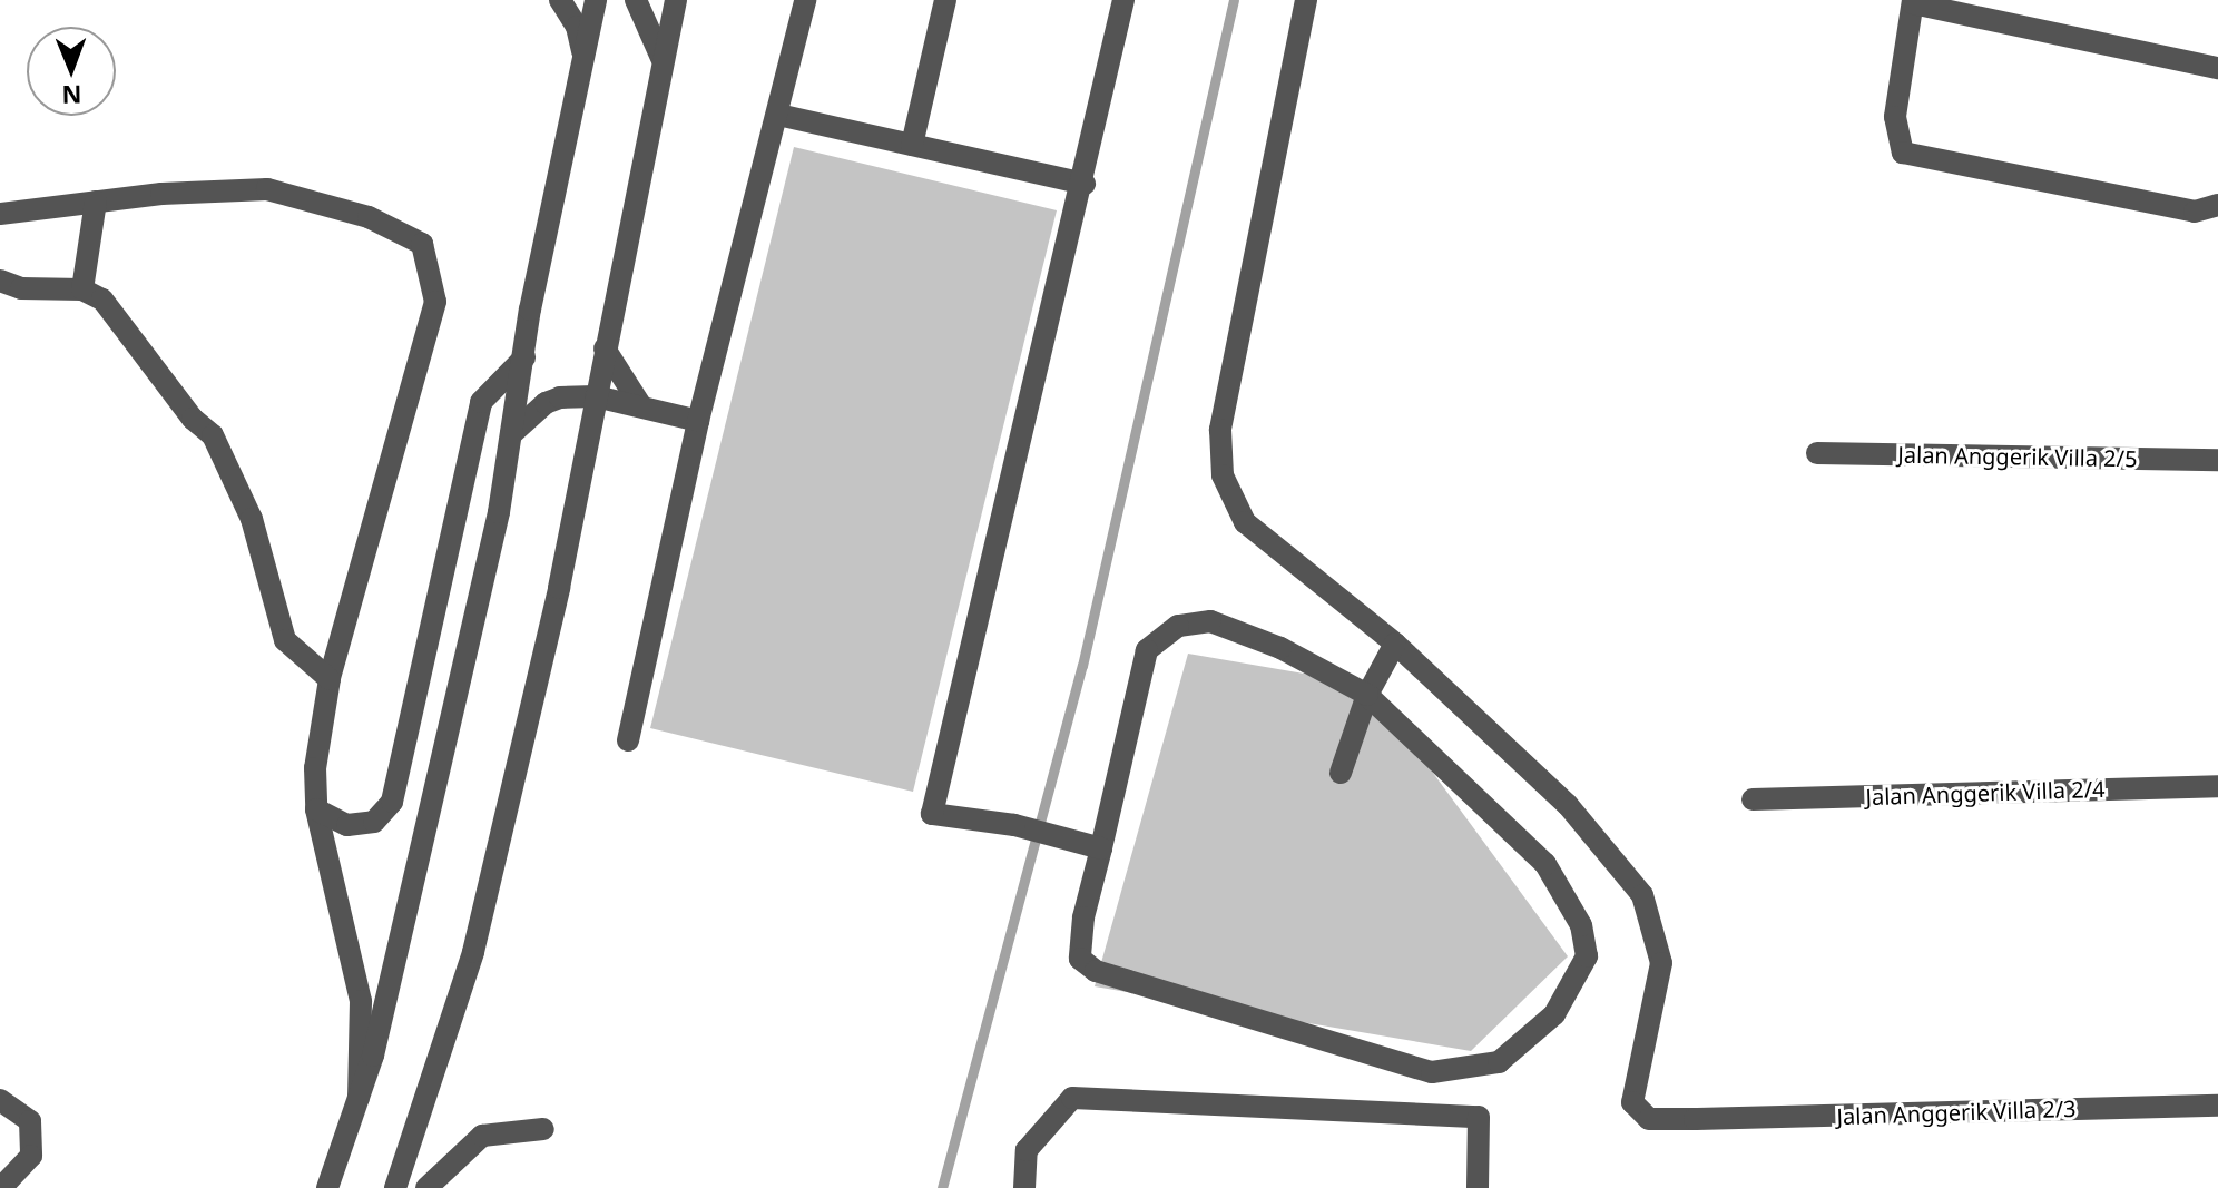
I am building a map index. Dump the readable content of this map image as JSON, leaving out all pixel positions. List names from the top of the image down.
{
  "streets": {
    "street": ["Jalan Anggerik Villa 2/5", "Jalan Anggerik Villa 2/4", "Jalan Anggerik Villa 2/3"]
  },
  "north": "bottom"
}
